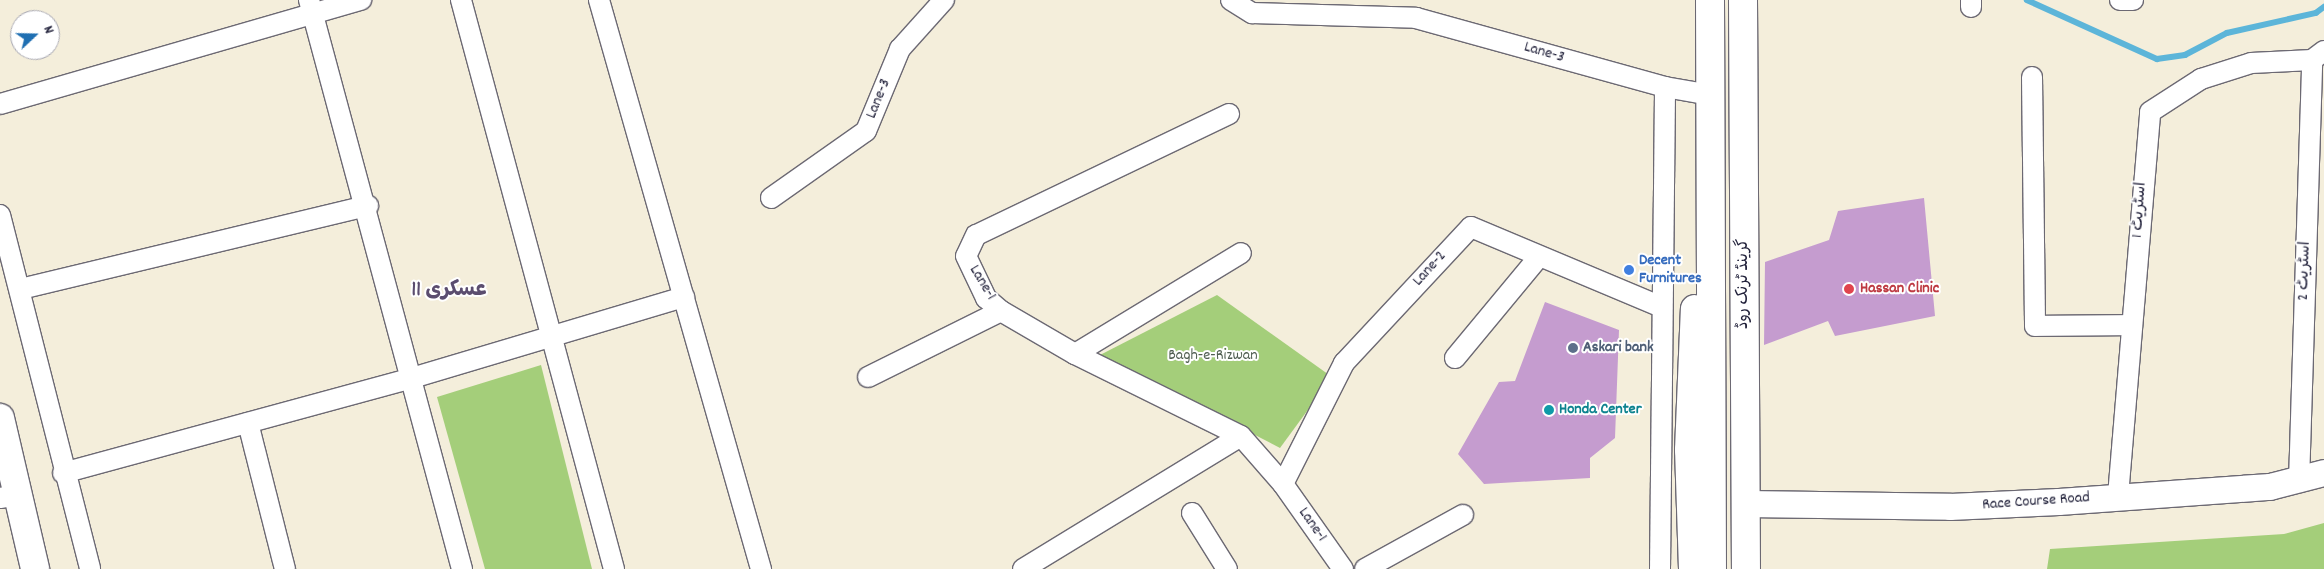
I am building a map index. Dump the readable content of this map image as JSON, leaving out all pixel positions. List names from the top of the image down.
{
  "streets": {
    "main road": ["گرینڈ ٹرنک روڈ"],
    "street": [
      "Lane-3",
      "اسٹریٹ 1",
      "Lane-2",
      "اسٹریٹ 2",
      "Lane-1",
      "Race Course Road"
    ]
  },
  "crossings": [
    ["Lane-3", "گرینڈ ٹرنک روڈ"],
    ["اسٹریٹ 1", "اسٹریٹ 2"],
    ["اسٹریٹ 1", "Race Course Road"],
    ["Lane-2", "Lane-1"],
    ["اسٹریٹ 2", "Race Course Road"],
    ["گرینڈ ٹرنک روڈ", "Race Course Road"]
  ],
  "districts": ["عسکری 11"],
  "parks": ["Bagh-e-Rizwan"],
  "places": [
    "Decent Furnitures",
    "Hassan Clinic",
    "Askari bank",
    "Honda Center"
  ],
  "north": "right"
}
